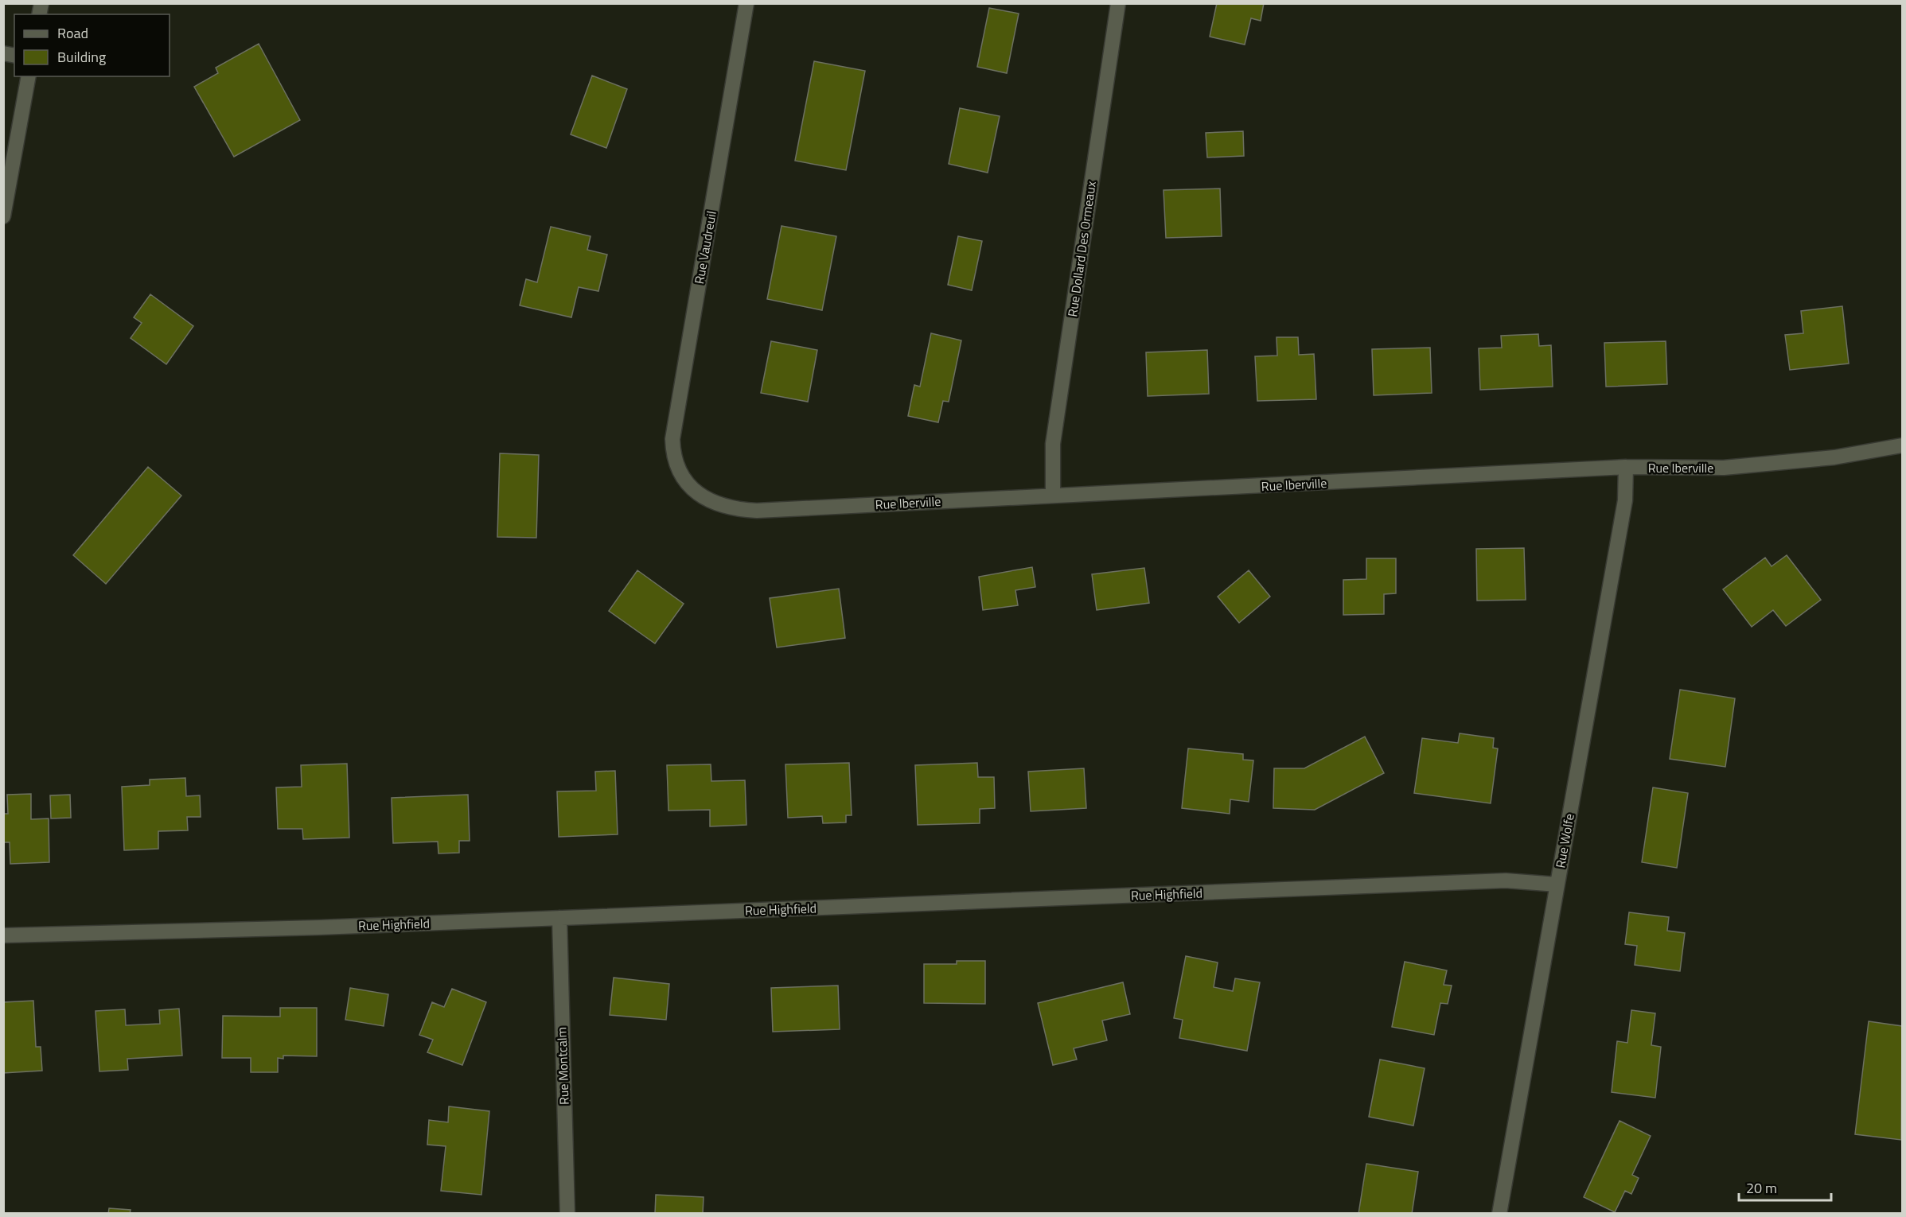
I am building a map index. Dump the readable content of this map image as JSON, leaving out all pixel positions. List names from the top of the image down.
{
  "streets": {
    "street": [
      "Rue Vaudreuil",
      "Rue Dollard Des Ormeaux",
      "Rue Iberville",
      "Rue Wolfe",
      "Rue Highfield",
      "Rue Montcalm"
    ]
  },
  "crossings": [
    ["Rue Vaudreuil", "Rue Iberville"],
    ["Rue Dollard Des Ormeaux", "Rue Iberville"],
    ["Rue Iberville", "Rue Wolfe"],
    ["Rue Wolfe", "Rue Highfield"],
    ["Rue Highfield", "Rue Montcalm"]
  ],
  "legend": ["Road", "Building"],
  "scale_bar": "20 m"
}
